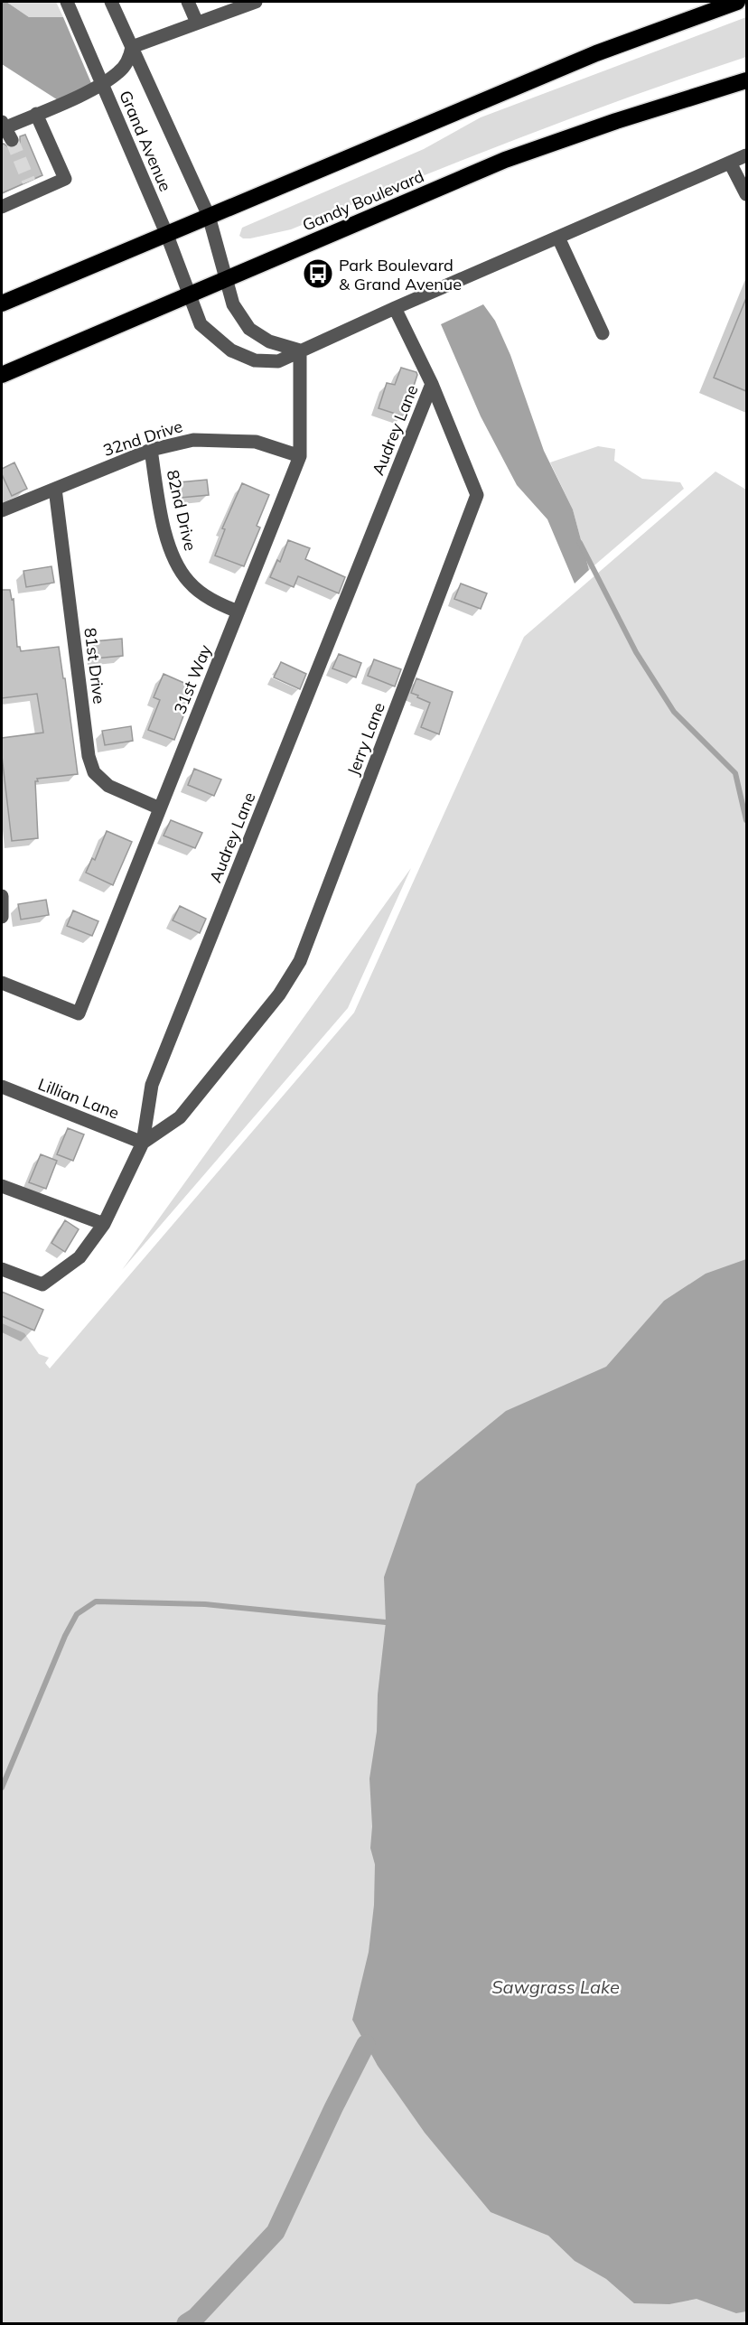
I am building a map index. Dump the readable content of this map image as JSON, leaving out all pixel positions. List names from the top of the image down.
{
  "streets": {
    "highway": ["Gandy Boulevard"],
    "street": [
      "Grand Avenue",
      "Audrey Lane",
      "32nd Drive",
      "82nd Drive",
      "81st Drive",
      "31st Way",
      "Jerry Lane",
      "Lillian Lane"
    ]
  },
  "crossings": [
    ["Grand Avenue", "Gandy Boulevard"],
    ["Grand Avenue", "31st Way"],
    ["Grand Avenue", "Jerry Lane"],
    ["Audrey Lane", "Jerry Lane"],
    ["Audrey Lane", "Lillian Lane"],
    ["32nd Drive", "82nd Drive"],
    ["32nd Drive", "81st Drive"],
    ["32nd Drive", "31st Way"],
    ["82nd Drive", "31st Way"],
    ["81st Drive", "31st Way"],
    ["Jerry Lane", "Lillian Lane"]
  ],
  "water": ["Sawgrass Lake"],
  "places": {
    "bus stop": ["Park Boulevard & Grand Avenue"]
  }
}
